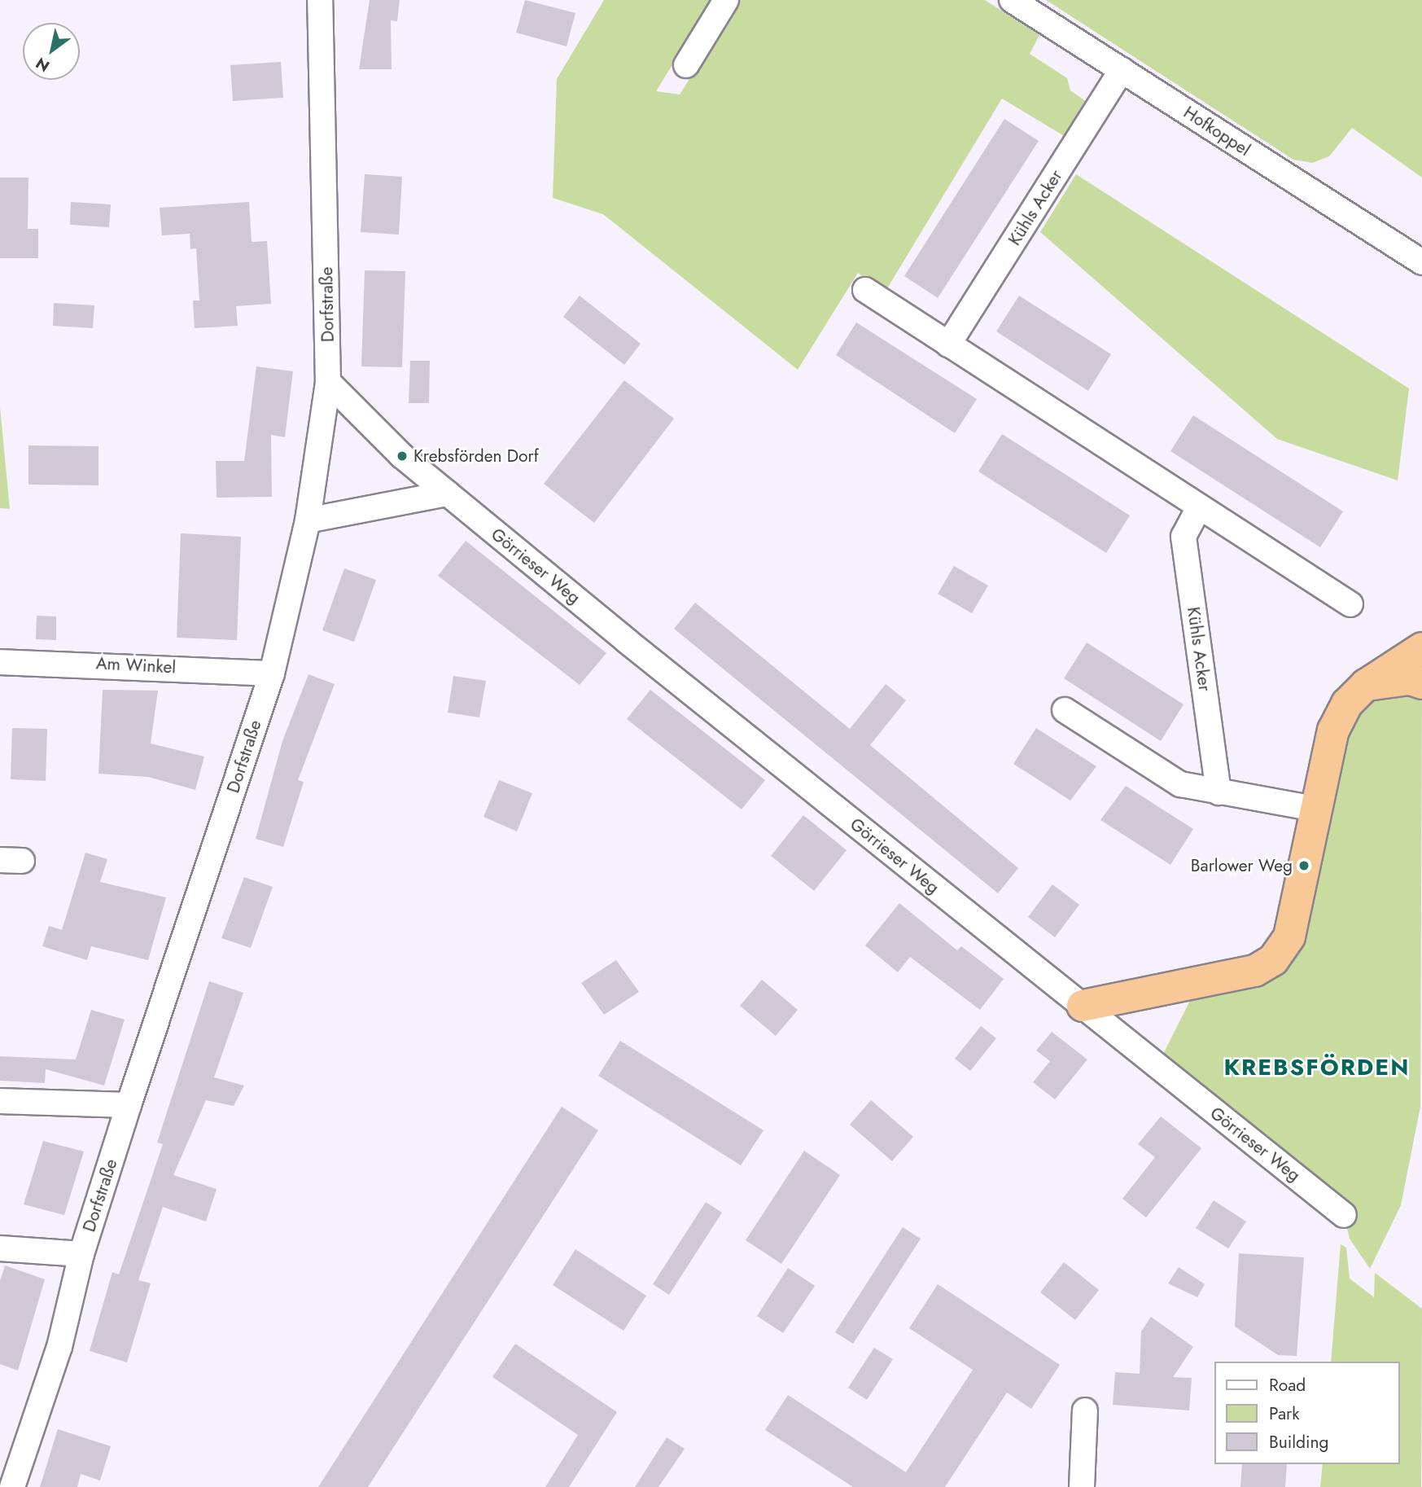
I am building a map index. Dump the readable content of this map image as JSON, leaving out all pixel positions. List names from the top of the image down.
{
  "streets": {
    "street": [
      "Hofkoppel",
      "Kühls Acker",
      "Dorfstraße",
      "Görrieser Weg",
      "Am Winkel"
    ]
  },
  "crossings": [
    ["Hofkoppel", "Kühls Acker"],
    ["Dorfstraße", "Görrieser Weg"],
    ["Dorfstraße", "Am Winkel"]
  ],
  "districts": ["KREBSFÖRDEN"],
  "places": ["Krebsförden Dorf", "Barlower Weg"],
  "legend": ["Road", "Park", "Building"],
  "north": "bottom left"
}
